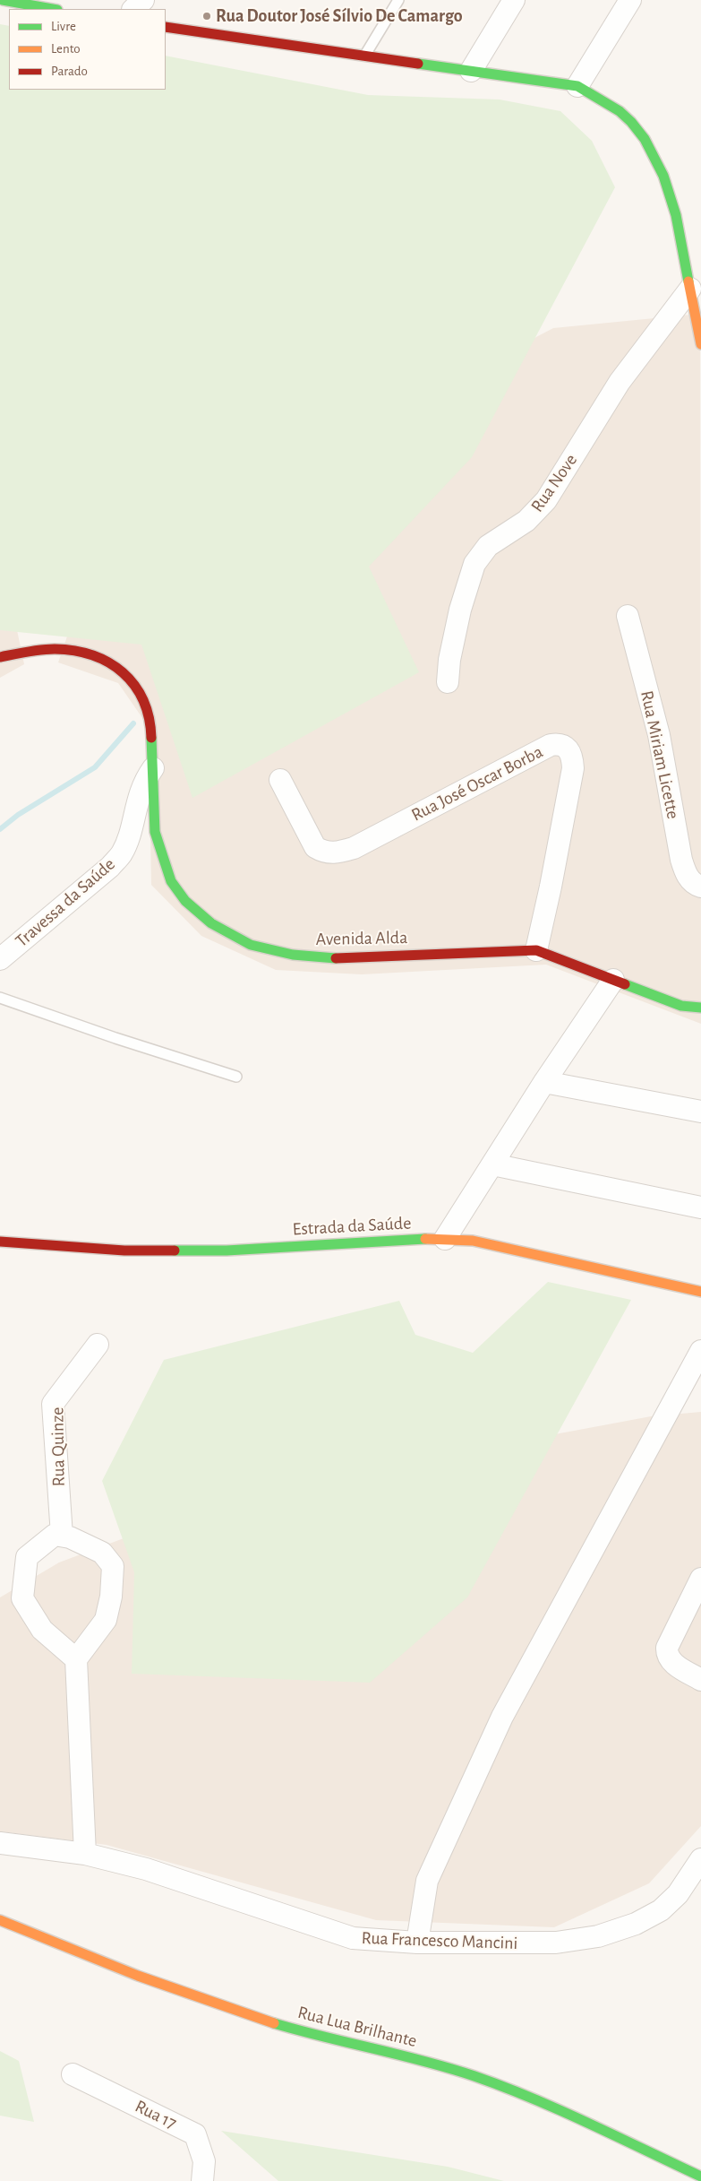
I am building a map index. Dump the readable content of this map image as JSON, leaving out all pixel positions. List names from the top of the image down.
{
  "streets": {
    "street": [
      "Rua Nove",
      "Rua Miriam Licette",
      "Rua José Oscar Borba",
      "Travessa da Saúde",
      "Avenida Alda",
      "Estrada da Saúde",
      "Rua Quinze",
      "Rua Francesco Mancini",
      "Rua Lua Brilhante",
      "Rua 17"
    ]
  },
  "crossings": [
    ["Rua José Oscar Borba", "Avenida Alda"],
    ["Travessa da Saúde", "Avenida Alda"]
  ],
  "places": ["Rua Doutor José Sílvio De Camargo"],
  "legend": ["Livre", "Lento", "Parado"]
}
